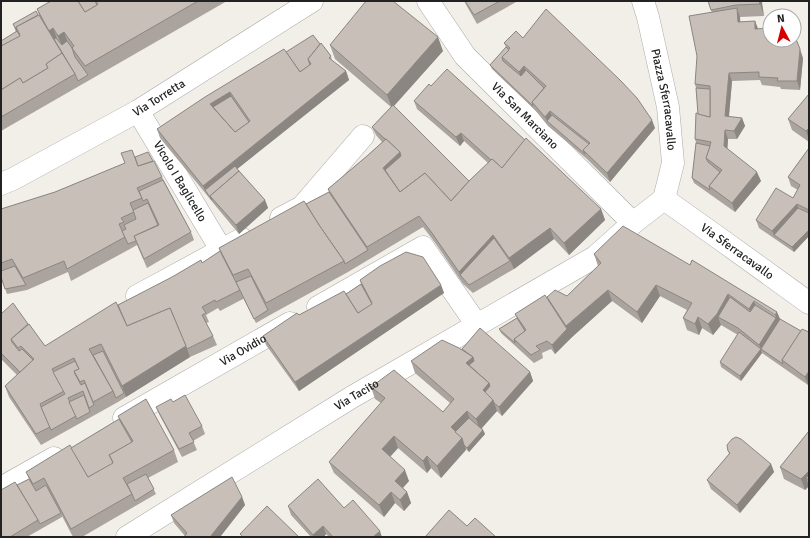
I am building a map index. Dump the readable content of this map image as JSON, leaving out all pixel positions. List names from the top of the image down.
{
  "streets": {
    "street": [
      "Via Torretta",
      "Piazza Sferracavallo",
      "Via San Marciano",
      "Vicolo I Baglicello",
      "Via Sferracavallo",
      "Via Ovidio",
      "Via Tacito"
    ]
  },
  "crossings": [
    ["Via Torretta", "Vicolo I Baglicello"],
    ["Piazza Sferracavallo", "Via Sferracavallo"],
    ["Piazza Sferracavallo", "Via Tacito"],
    ["Via San Marciano", "Via Tacito"],
    ["Via Sferracavallo", "Via Tacito"],
    ["Via Ovidio", "Via Tacito"]
  ],
  "north": "top"
}
